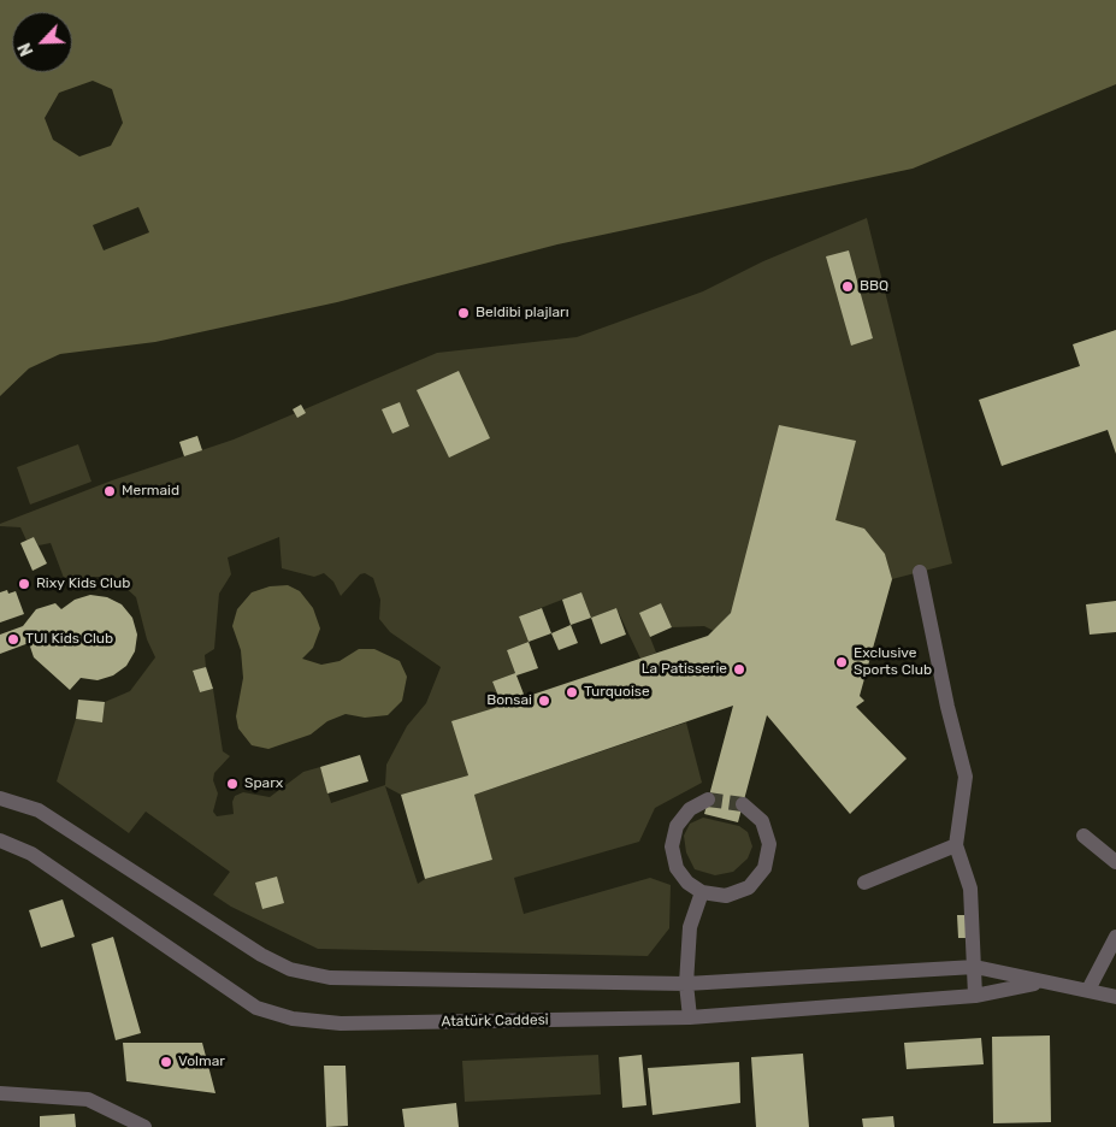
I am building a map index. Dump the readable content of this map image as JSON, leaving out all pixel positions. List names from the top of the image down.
{
  "streets": {
    "street": ["Atatürk Caddesi"]
  },
  "places": [
    "BBQ",
    "Beldibi plajları",
    "Mermaid",
    "Rixy Kids Club",
    "TUI Kids Club",
    "Exclusive Sports Club",
    "La Patisserie",
    "Turquoise",
    "Bonsai",
    "Sparx",
    "Volmar"
  ],
  "north": "bottom left"
}
